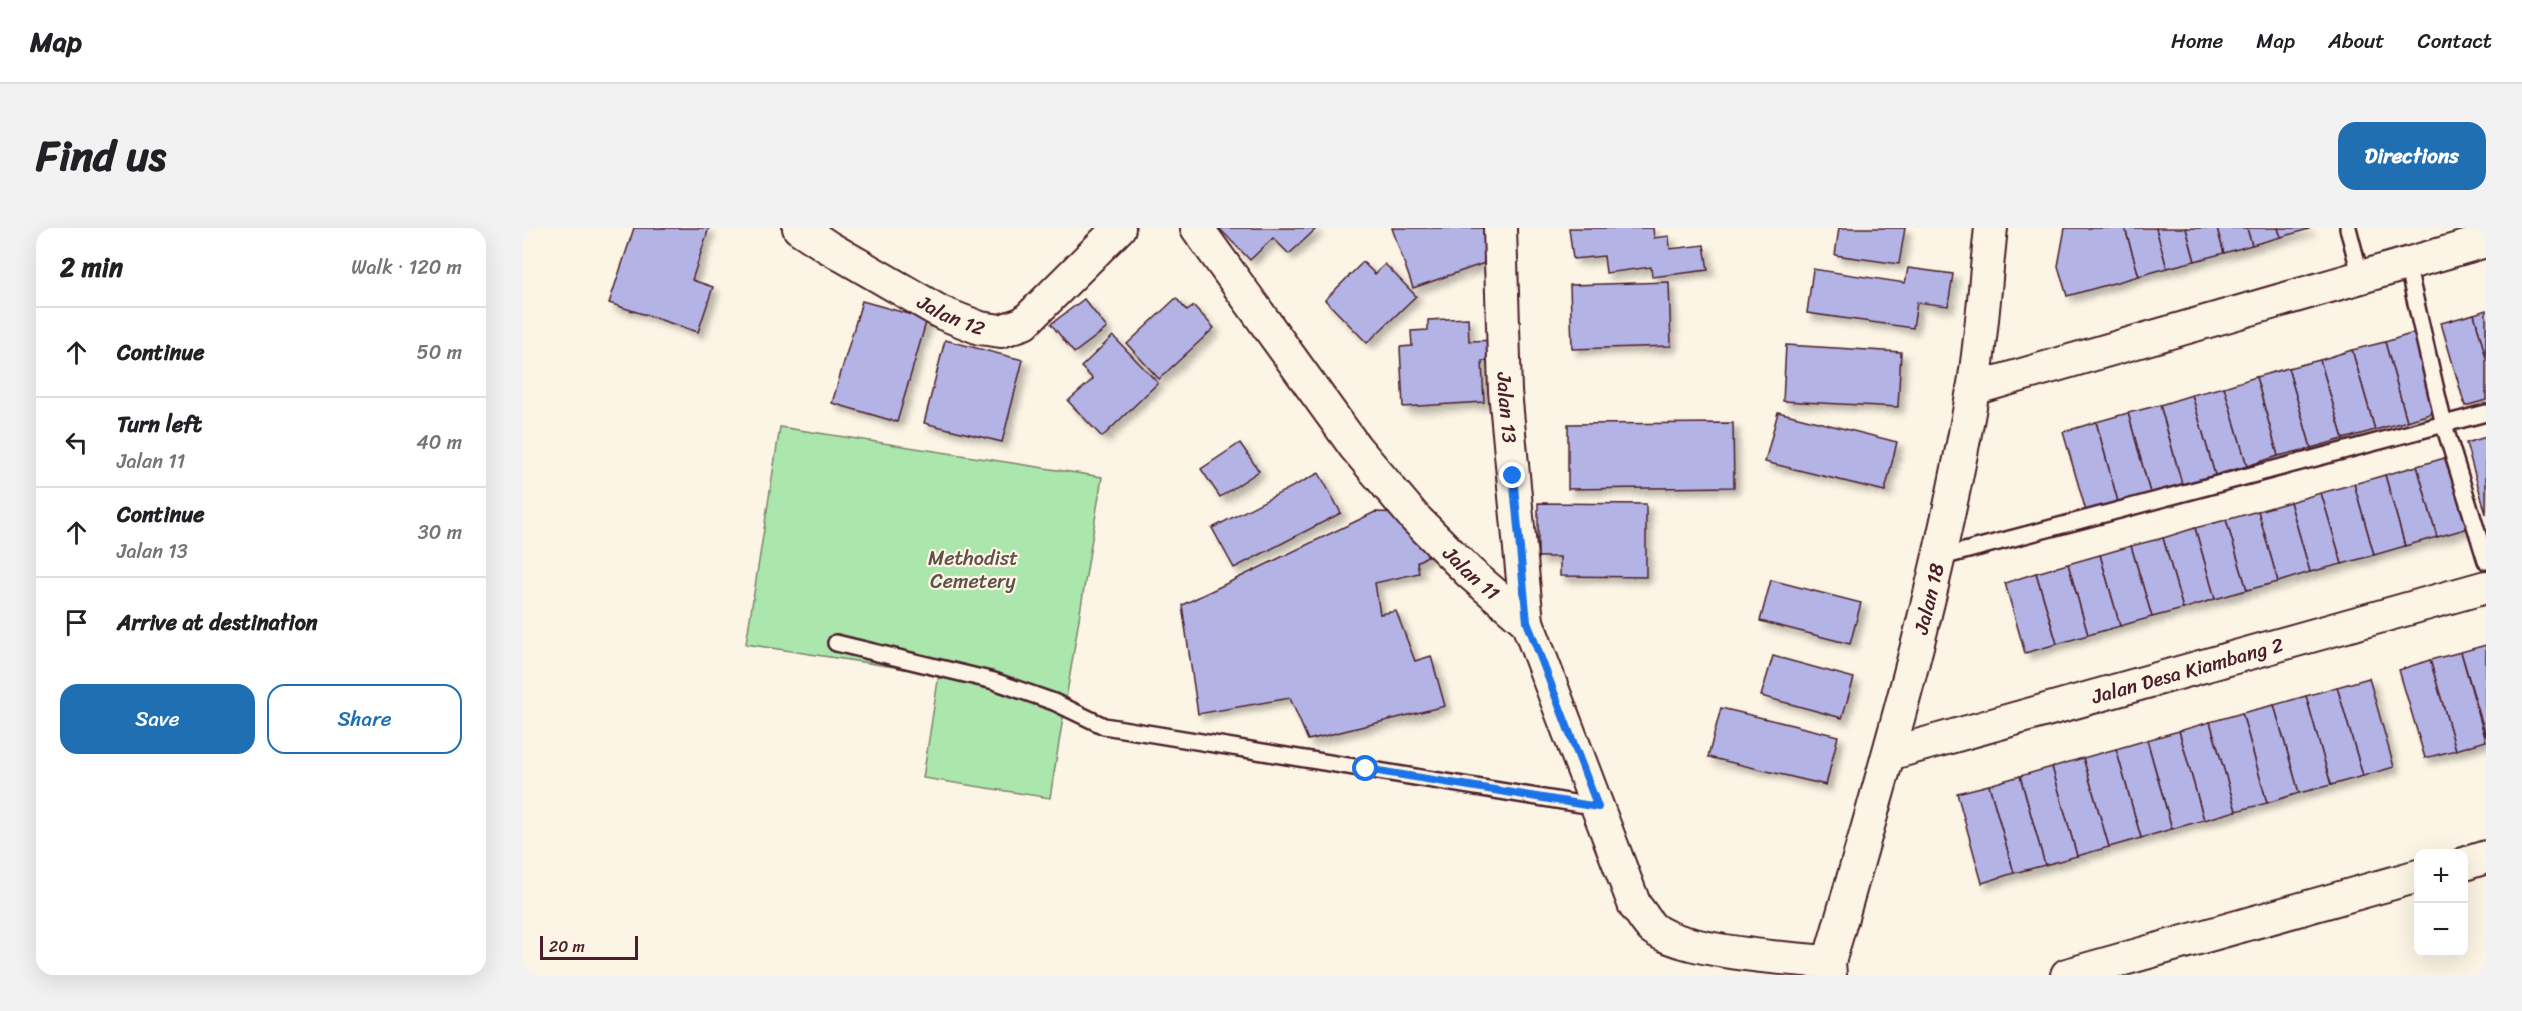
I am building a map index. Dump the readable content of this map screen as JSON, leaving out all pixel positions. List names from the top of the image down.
{
  "streets": {
    "street": [
      "Jalan 12",
      "Jalan 13",
      "Jalan 11",
      "Jalan 18",
      "Jalan Desa Kiambang 2"
    ]
  },
  "crossings": [
    ["Jalan 13", "Jalan 11"],
    ["Jalan 11", "Jalan 18"],
    ["Jalan 18", "Jalan Desa Kiambang 2"]
  ],
  "parks": ["Methodist Cemetery"],
  "scale_bar": "20 m",
  "page": {
    "header": "Map",
    "nav": [
      "Home",
      "Map",
      "About",
      "Contact"
    ],
    "title": "Find us",
    "buttons": [
      "Directions",
      ["Save", "Share"]
    ],
    "heading": ["2 min", "Walk · 120 m"],
    "list": [
      ["Continue", "50 m"],
      ["Turn left", "Jalan 11", "40 m"],
      ["Continue", "Jalan 13", "30 m"],
      "Arrive at destination"
    ],
    "map_buttons": ["+", "−"],
    "scale": "20 m"
  }
}
